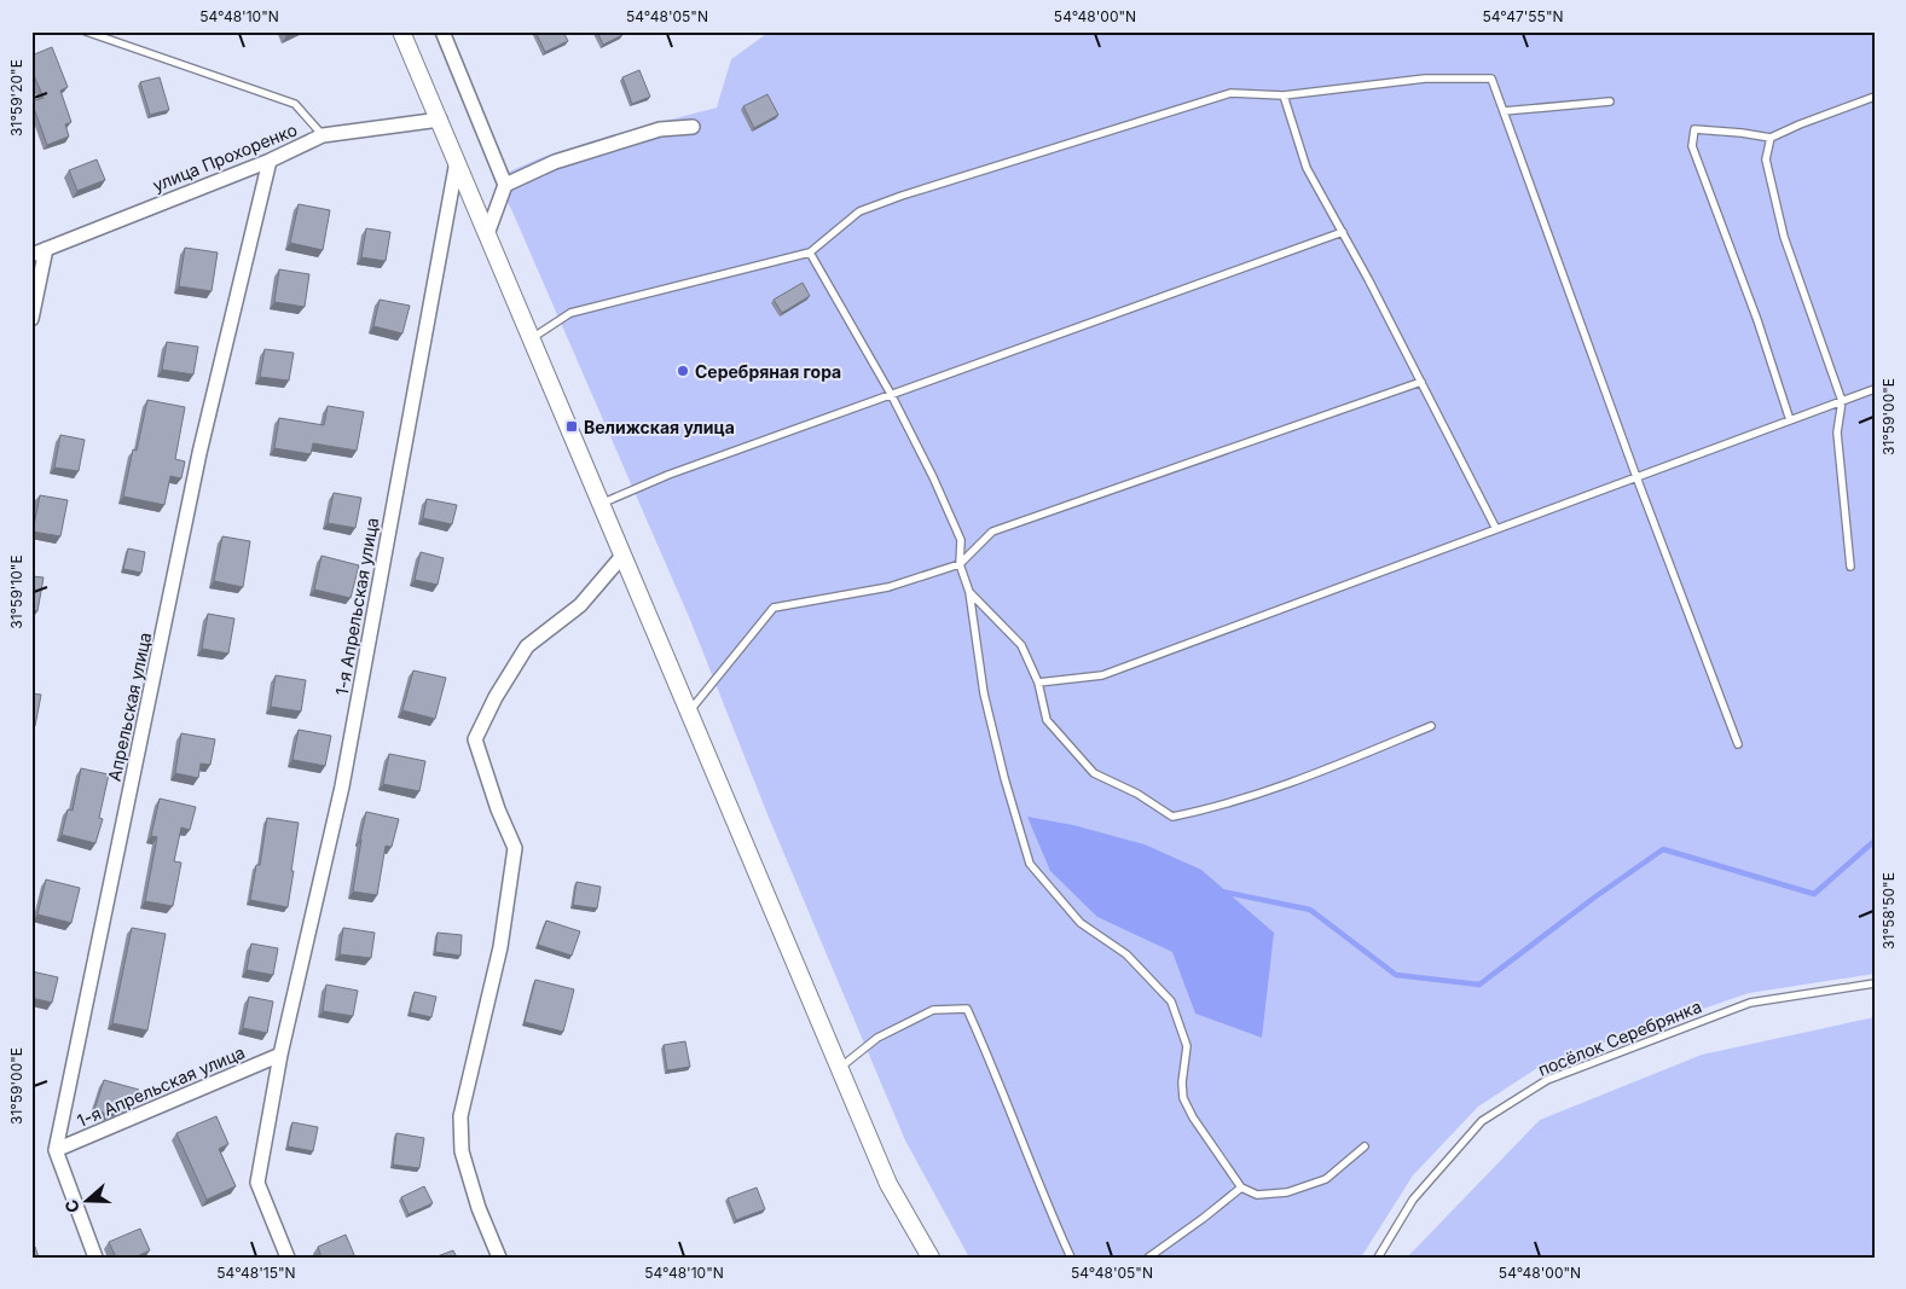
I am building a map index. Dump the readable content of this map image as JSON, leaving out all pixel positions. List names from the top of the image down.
{
  "streets": {
    "street": ["улица Прохоренко", "1-я Апрельская улица", "Апрельская улица"],
    "lane": ["посёлок Серебрянка"]
  },
  "crossings": [
    ["улица Прохоренко", "Апрельская улица"],
    ["1-я Апрельская улица", "Апрельская улица"]
  ],
  "places": {
    "other": ["Серебряная гора"],
    "transit": ["Велижская улица"]
  },
  "north": "left",
  "coordinates": [
    "54°48'10\"N",
    "54°48'05\"N",
    "54°48'00\"N",
    "54°47'55\"N",
    "31°59'20\"E",
    "31°59'00\"E",
    "31°59'10\"E",
    "31°58'50\"E",
    "54°48'15\"N"
  ]
}
